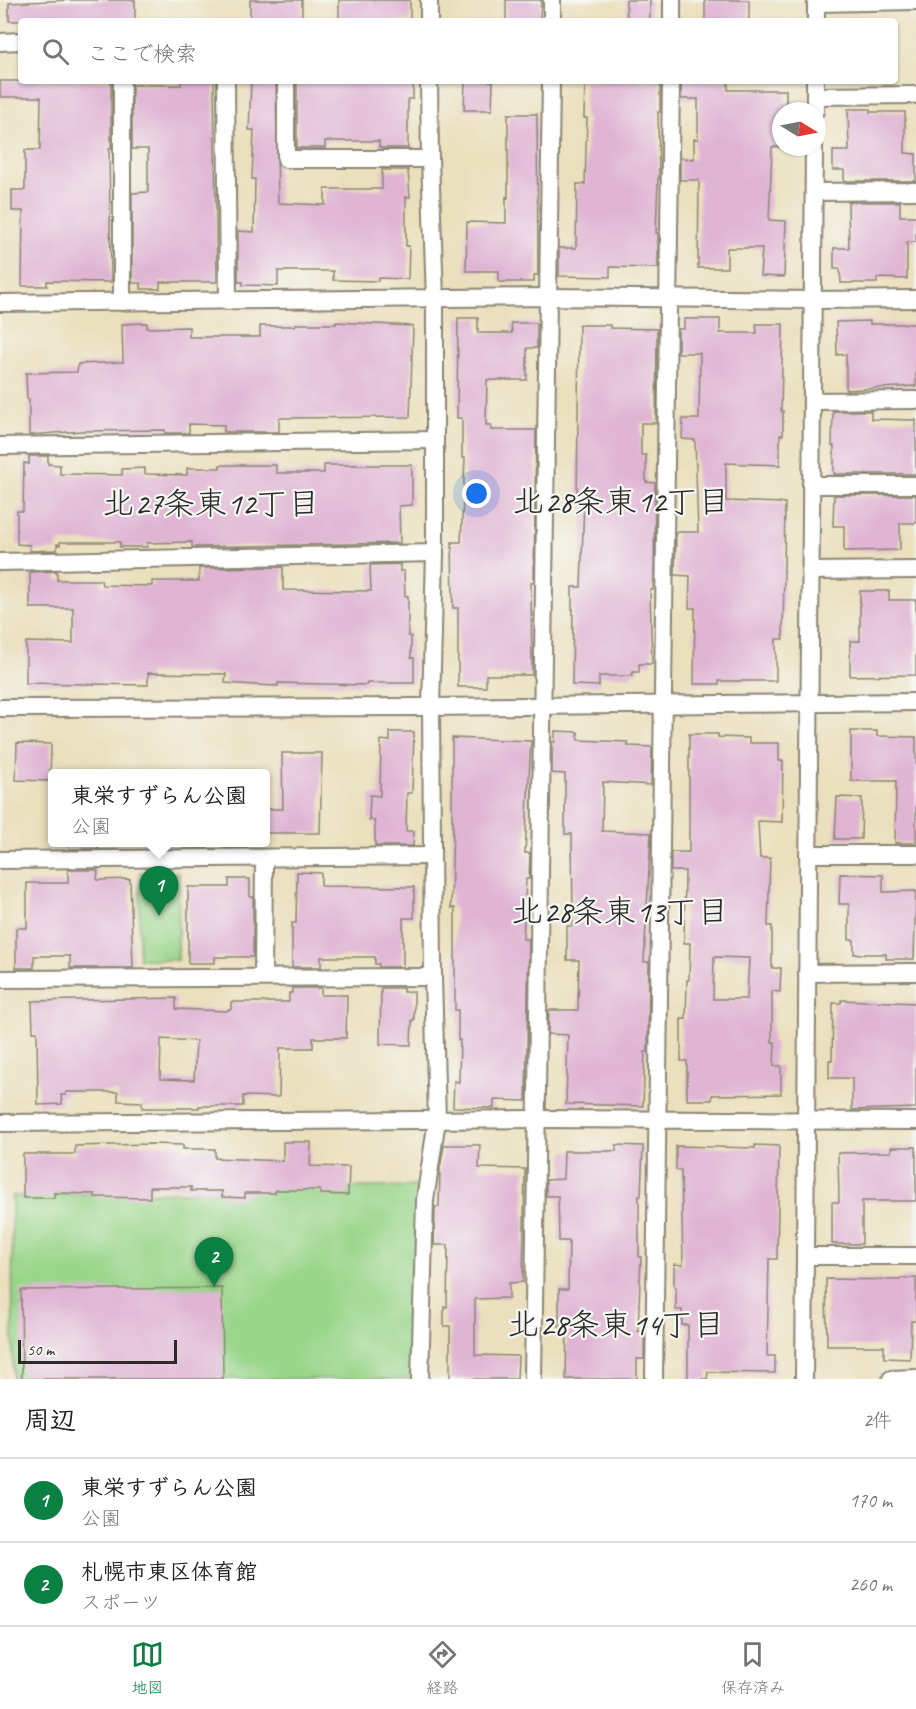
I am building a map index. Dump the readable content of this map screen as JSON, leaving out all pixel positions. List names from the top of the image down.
{
  "districts": [
    "北28条東12丁目",
    "北27条東12丁目",
    "北28条東13丁目",
    "北28条東14丁目"
  ],
  "scale_bar": "50 m",
  "north": "right",
  "page": {
    "search": "ここで検索",
    "popup": ["東栄すずらん公園", "公園"],
    "pins": ["1", "2"],
    "scale": "50 m",
    "heading": ["周辺", "2件"],
    "list": [
      {
        "mark": "1",
        "name": "東栄すずらん公園",
        "note": "公園",
        "value": "170 m"
      },
      {
        "mark": "2",
        "name": "札幌市東区体育館",
        "note": "スポーツ",
        "value": "260 m"
      }
    ],
    "nav": ["地図", "経路", "保存済み"]
  }
}
